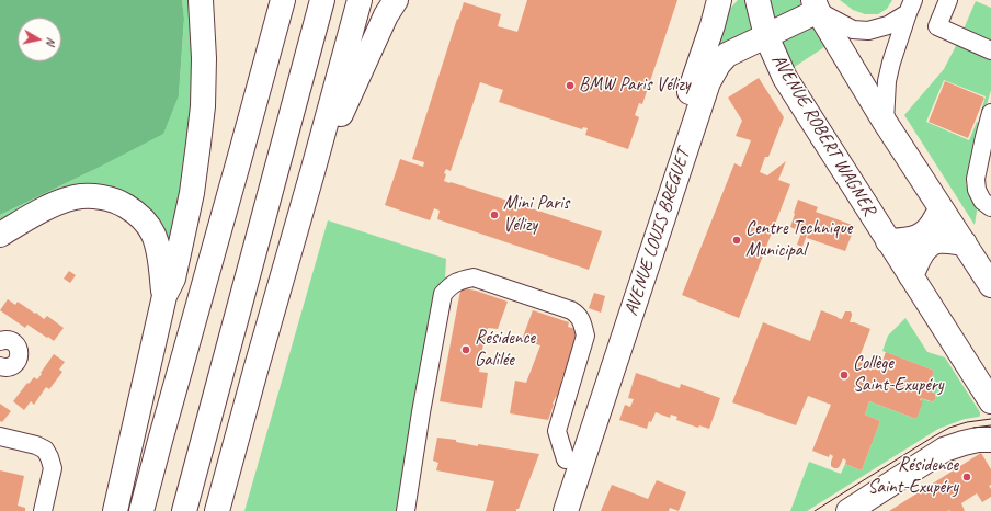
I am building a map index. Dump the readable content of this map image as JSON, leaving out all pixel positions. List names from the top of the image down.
{
  "streets": {
    "main road": ["AVENUE ROBERT WAGNER", "AVENUE LOUIS BREGUET"]
  },
  "crossings": [
    ["AVENUE ROBERT WAGNER", "AVENUE LOUIS BREGUET"]
  ],
  "places": [
    "BMW Paris Vélizy",
    "Mini Paris Vélizy",
    "Centre Technique Municipal",
    "Résidence Galilée",
    "Collège Saint-Exupéry",
    "Résidence Saint-Exupéry"
  ],
  "north": "right"
}
